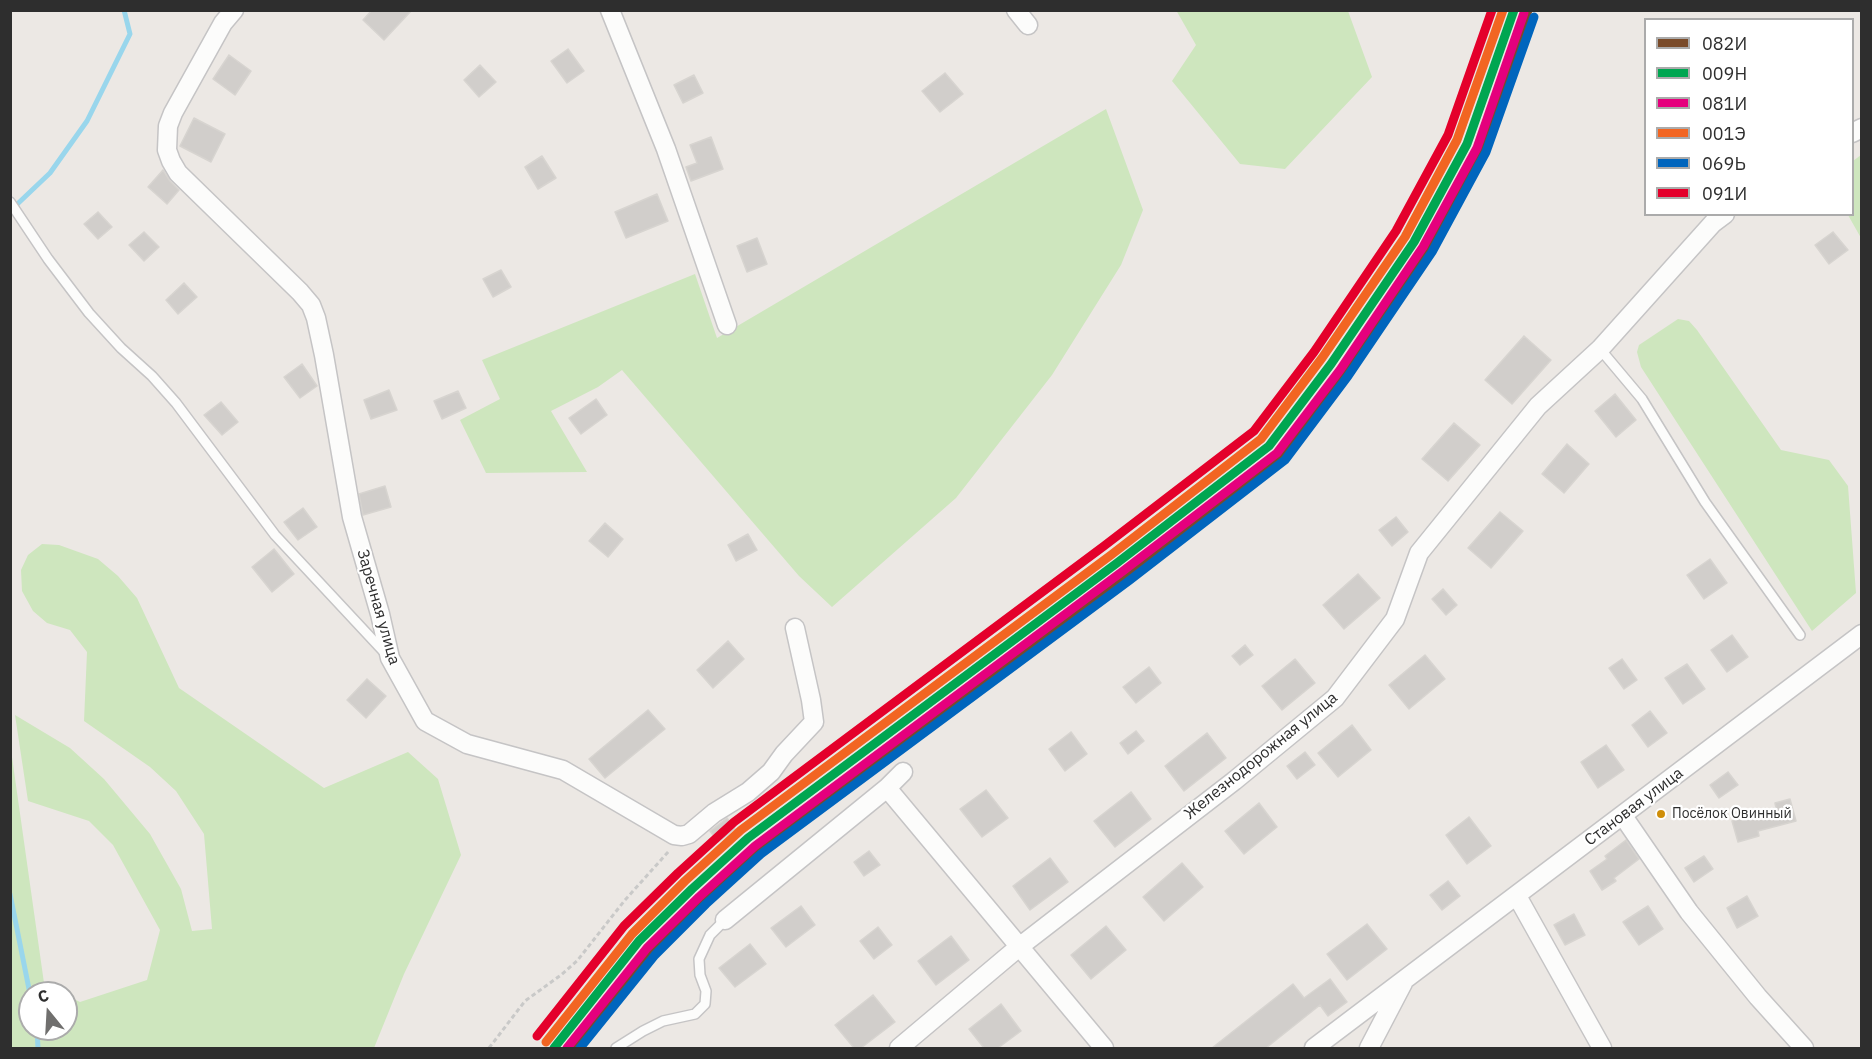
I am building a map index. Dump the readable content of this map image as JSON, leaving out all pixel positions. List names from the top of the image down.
{
  "streets": {
    "street": ["Заречная улица", "Железнодорожная улица", "Становая улица"]
  },
  "places": ["Посёлок Овинный"],
  "lines": [
    "transit line 082И",
    "transit line 009Н",
    "transit line 001Э",
    "transit line 091И",
    "transit line 081И",
    "transit line 069Ь"
  ],
  "legend": [
    "082И",
    "009Н",
    "081И",
    "001Э",
    "069Ь",
    "091И"
  ],
  "north": "top"
}
